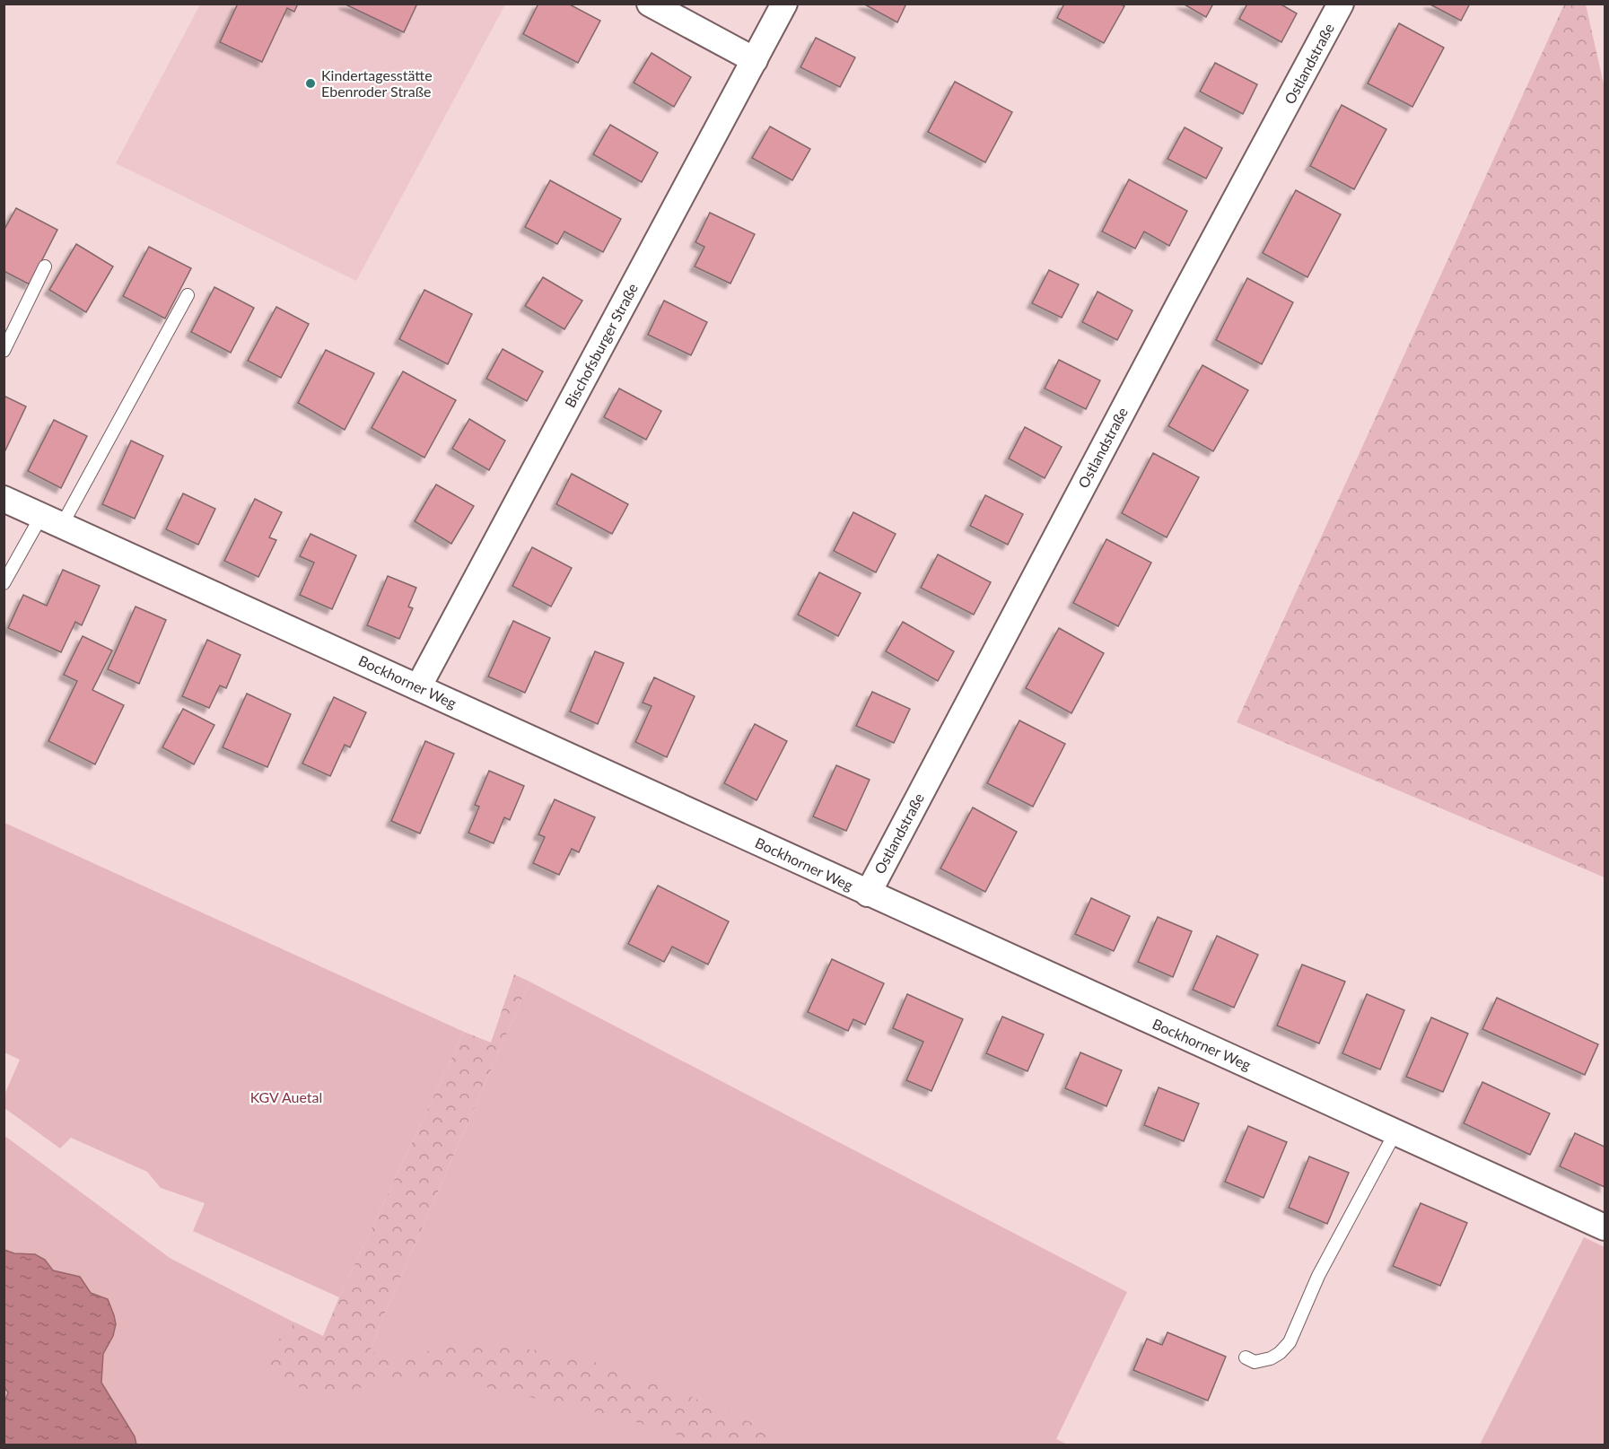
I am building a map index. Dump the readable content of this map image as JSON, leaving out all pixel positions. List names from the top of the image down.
{
  "streets": {
    "street": ["Ostlandstraße", "Bischofsburger Straße", "Bockhorner Weg"]
  },
  "crossings": [
    ["Ostlandstraße", "Bockhorner Weg"],
    ["Bischofsburger Straße", "Bockhorner Weg"]
  ],
  "parks": ["KGV Auetal"],
  "places": ["Kindertagesstätte Ebenroder Straße"]
}
